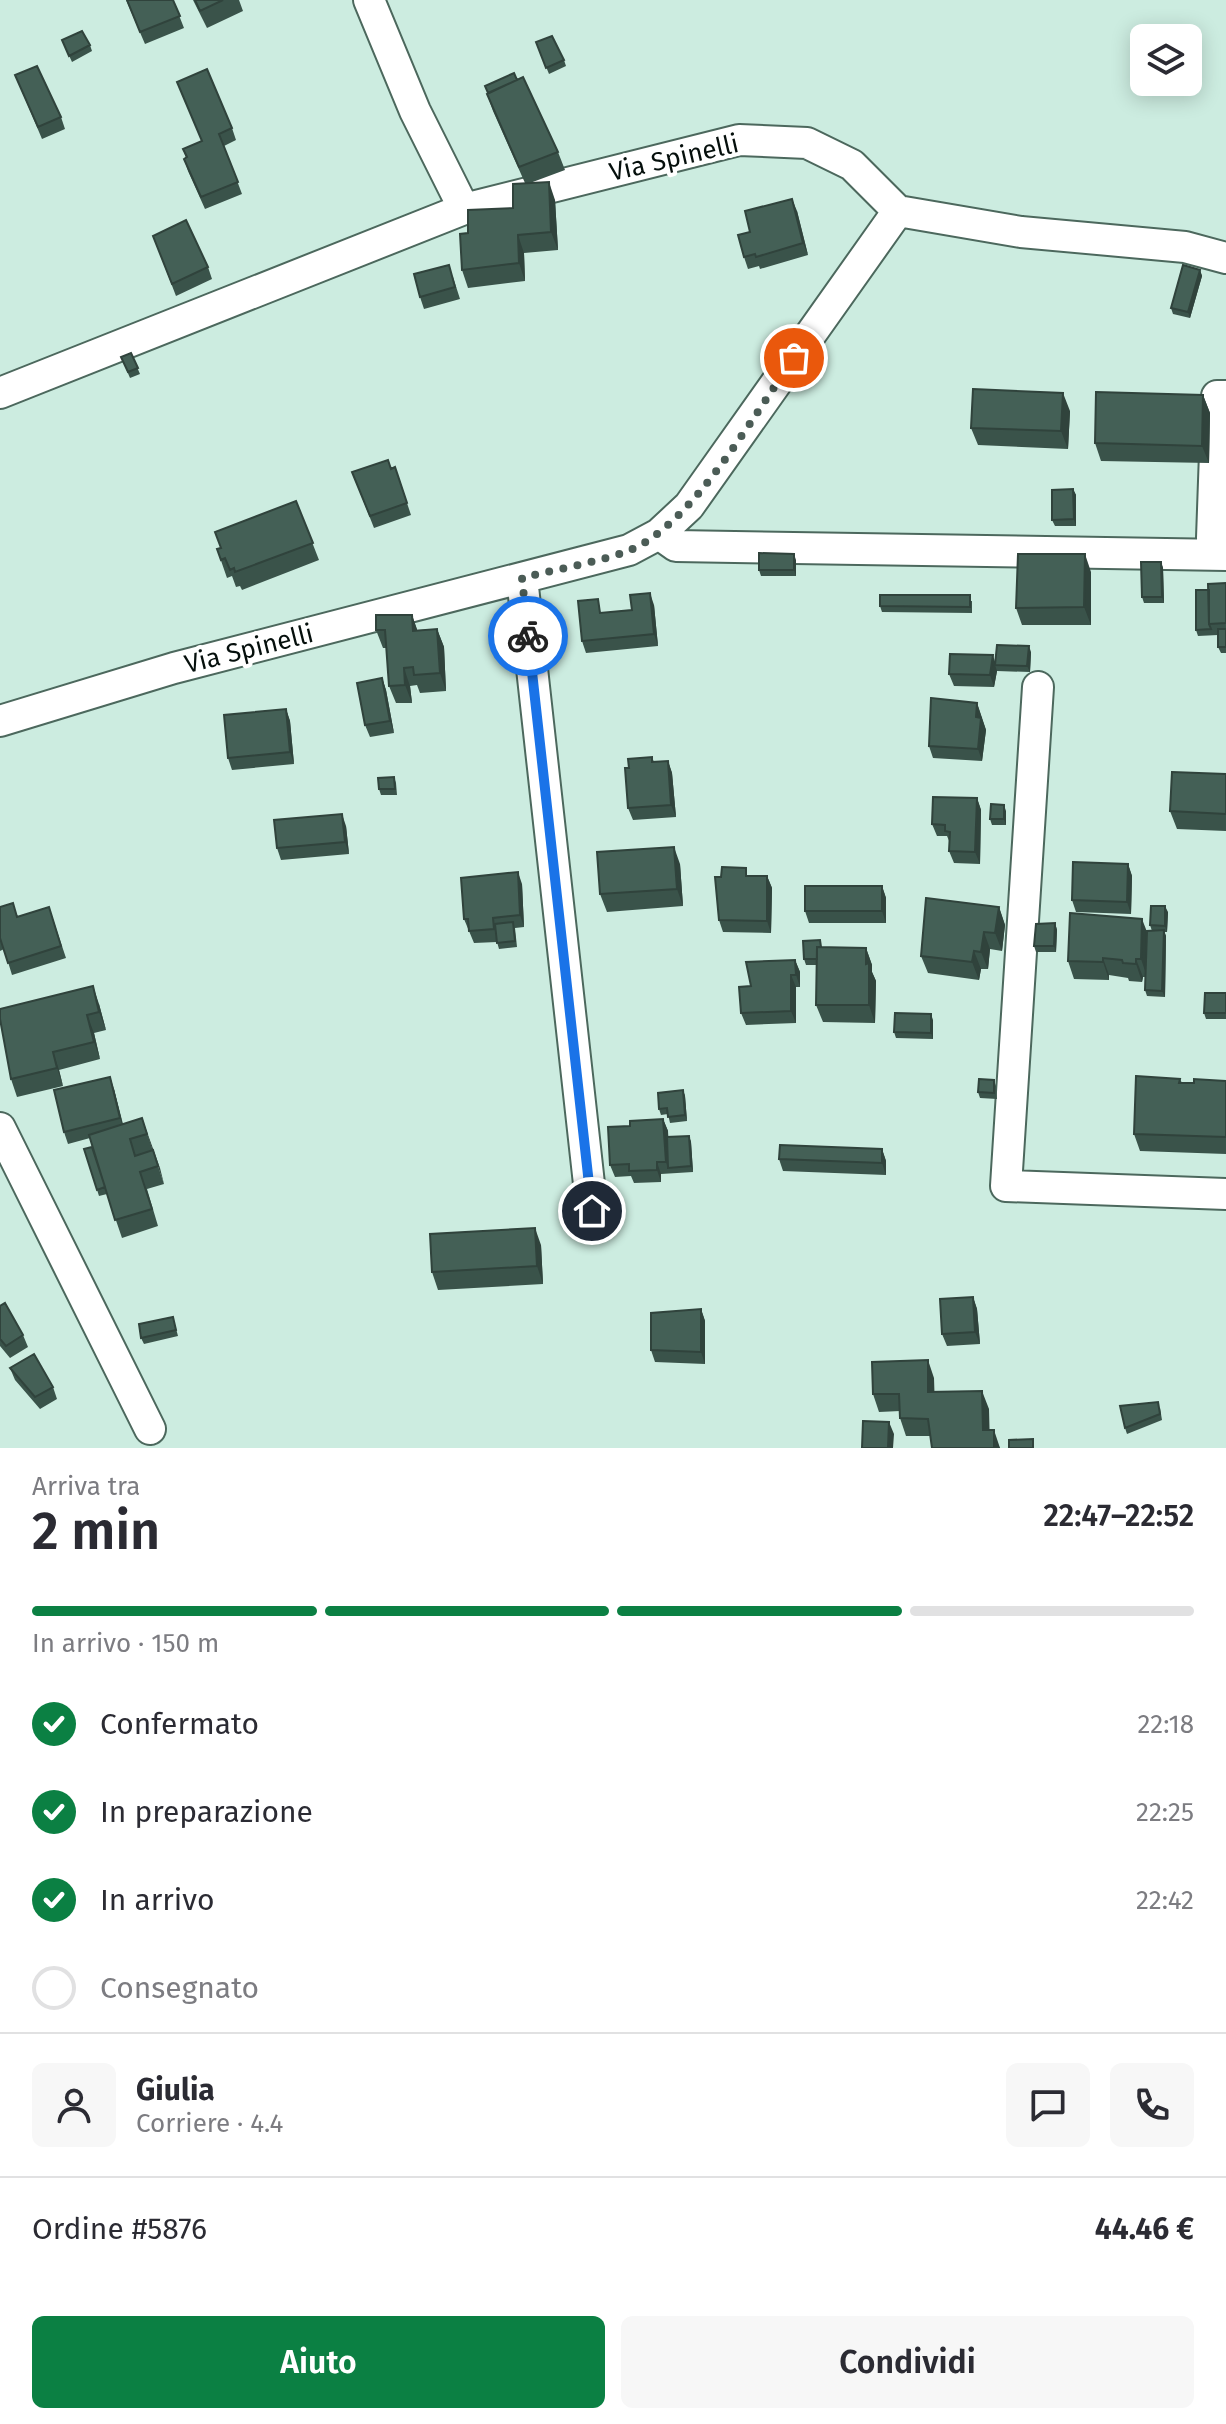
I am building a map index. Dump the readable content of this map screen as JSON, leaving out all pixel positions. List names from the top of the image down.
{
  "streets": {
    "street": ["Via Spinelli"]
  },
  "page": {
    "heading": ["2 min", "Arriva tra", "22:47–22:52"],
    "panel": [
      "Giulia",
      "Corriere · 4.4",
      "Ordine #5876",
      "44.46 €"
    ],
    "bar": "In arrivo · 150 m",
    "list": [
      ["Confermato", "22:18"],
      ["In preparazione", "22:25"],
      ["In arrivo", "22:42"],
      "Consegnato"
    ],
    "buttons": ["Aiuto", "Condividi"]
  }
}
